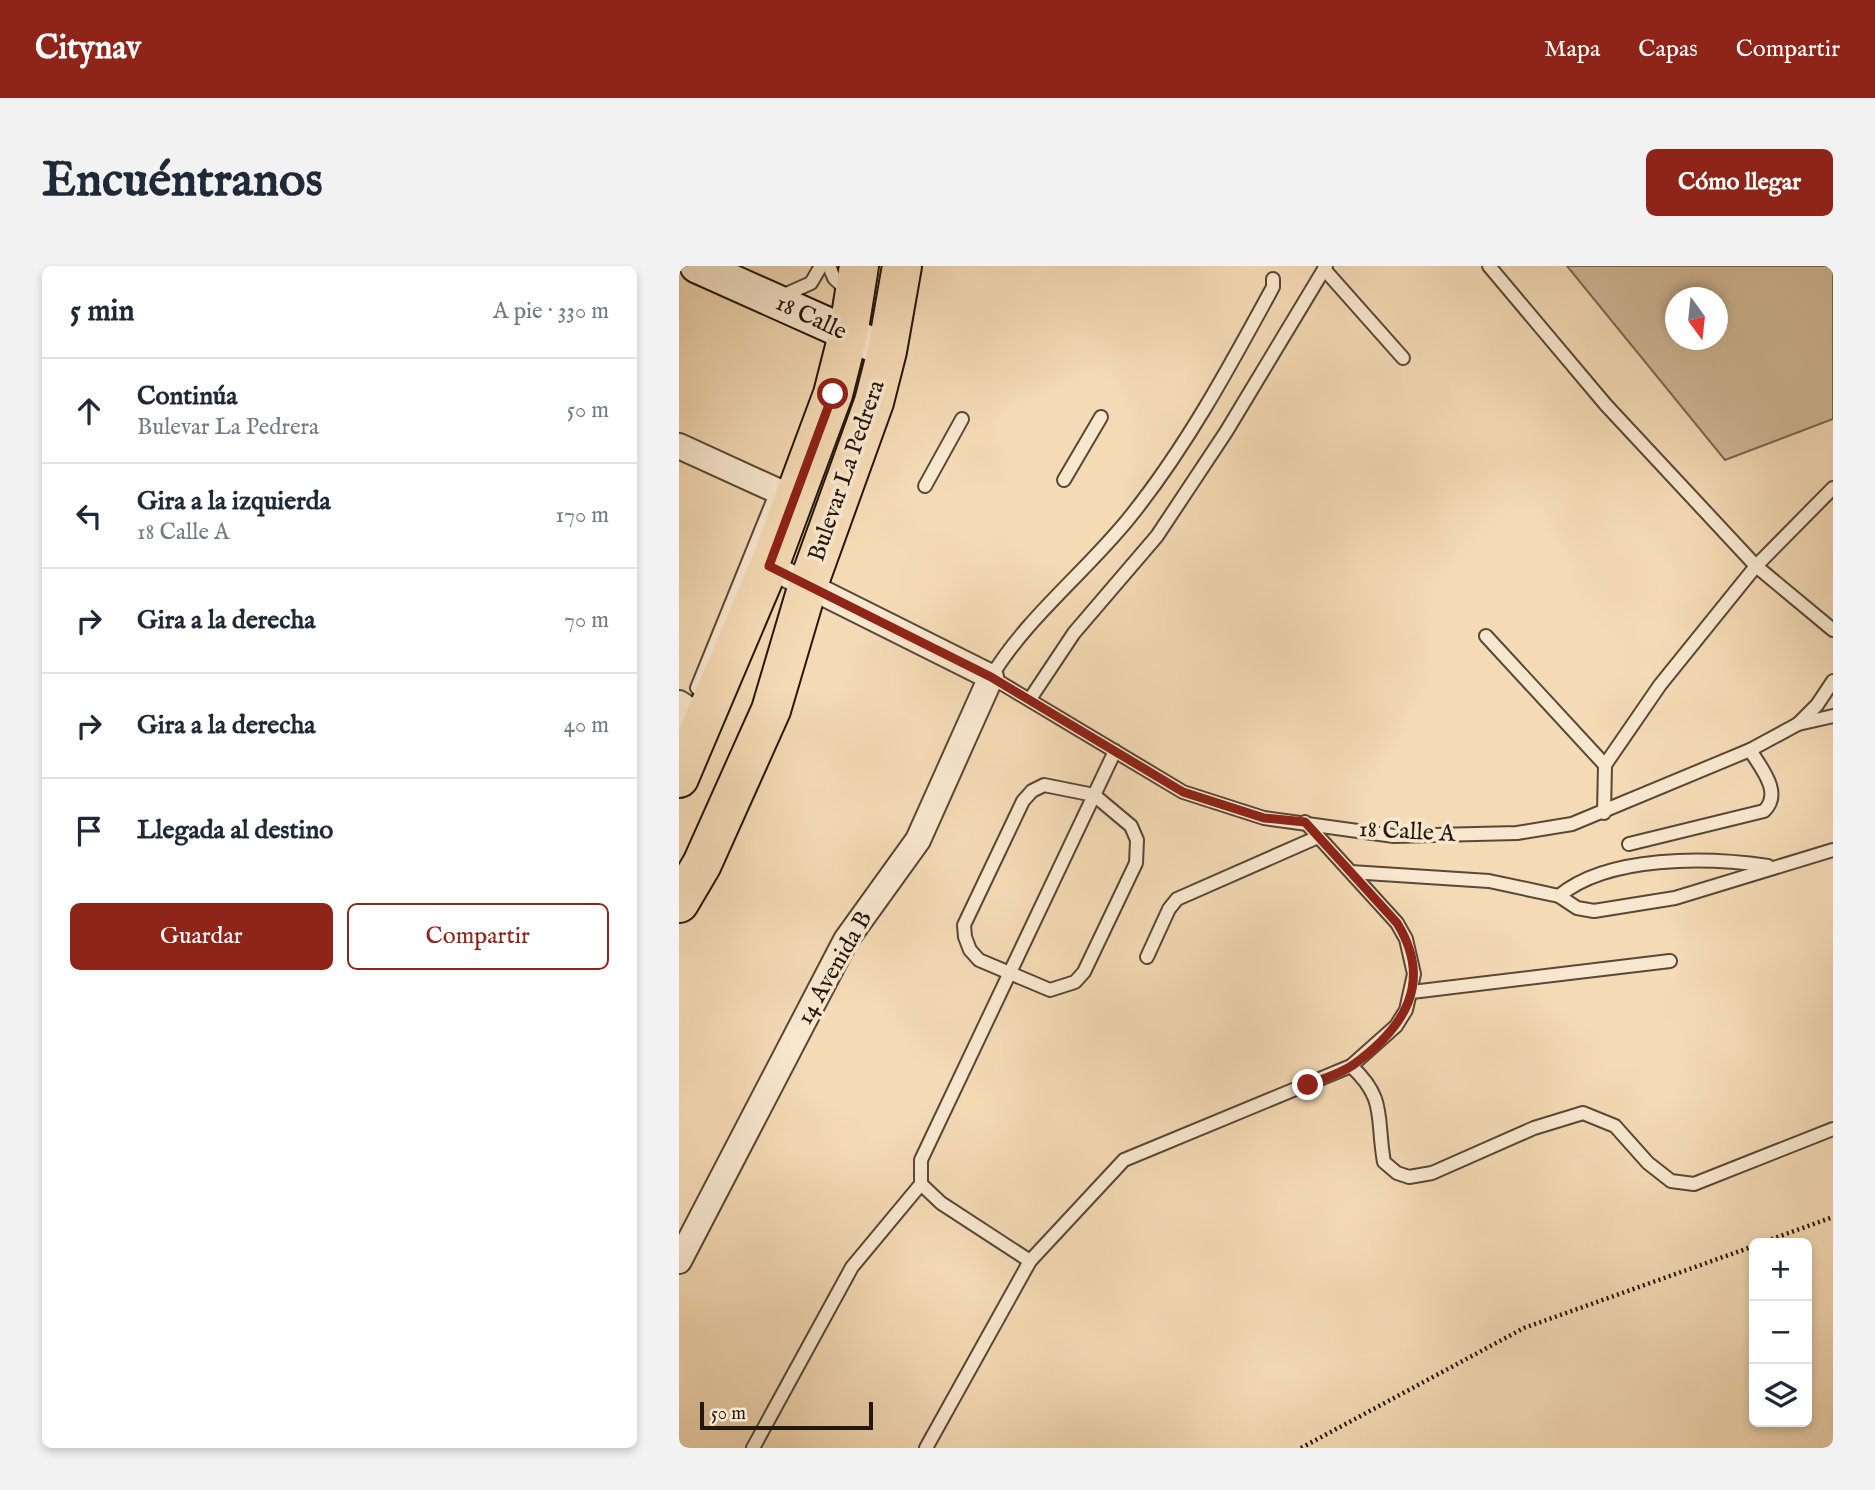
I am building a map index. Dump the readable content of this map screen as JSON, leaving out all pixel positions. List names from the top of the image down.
{
  "streets": {
    "main road": ["Bulevar La Pedrera"],
    "street": ["18 Calle", "18 Calle A", "14 Avenida B"]
  },
  "crossings": [
    ["18 Calle", "Bulevar La Pedrera"],
    ["Bulevar La Pedrera", "18 Calle A"],
    ["18 Calle A", "14 Avenida B"]
  ],
  "scale_bar": "50 m",
  "north": "bottom",
  "page": {
    "header": "Citynav",
    "nav": ["Mapa", "Capas", "Compartir"],
    "buttons": [
      "Cómo llegar",
      ["Guardar", "Compartir"]
    ],
    "title": "Encuéntranos",
    "heading": ["5 min", "A pie · 330 m"],
    "list": [
      ["Continúa", "Bulevar La Pedrera", "50 m"],
      ["Gira a la izquierda", "18 Calle A", "170 m"],
      ["Gira a la derecha", "70 m"],
      ["Gira a la derecha", "40 m"],
      "Llegada al destino"
    ],
    "map_buttons": ["+", "−"],
    "scale": "50 m"
  }
}
